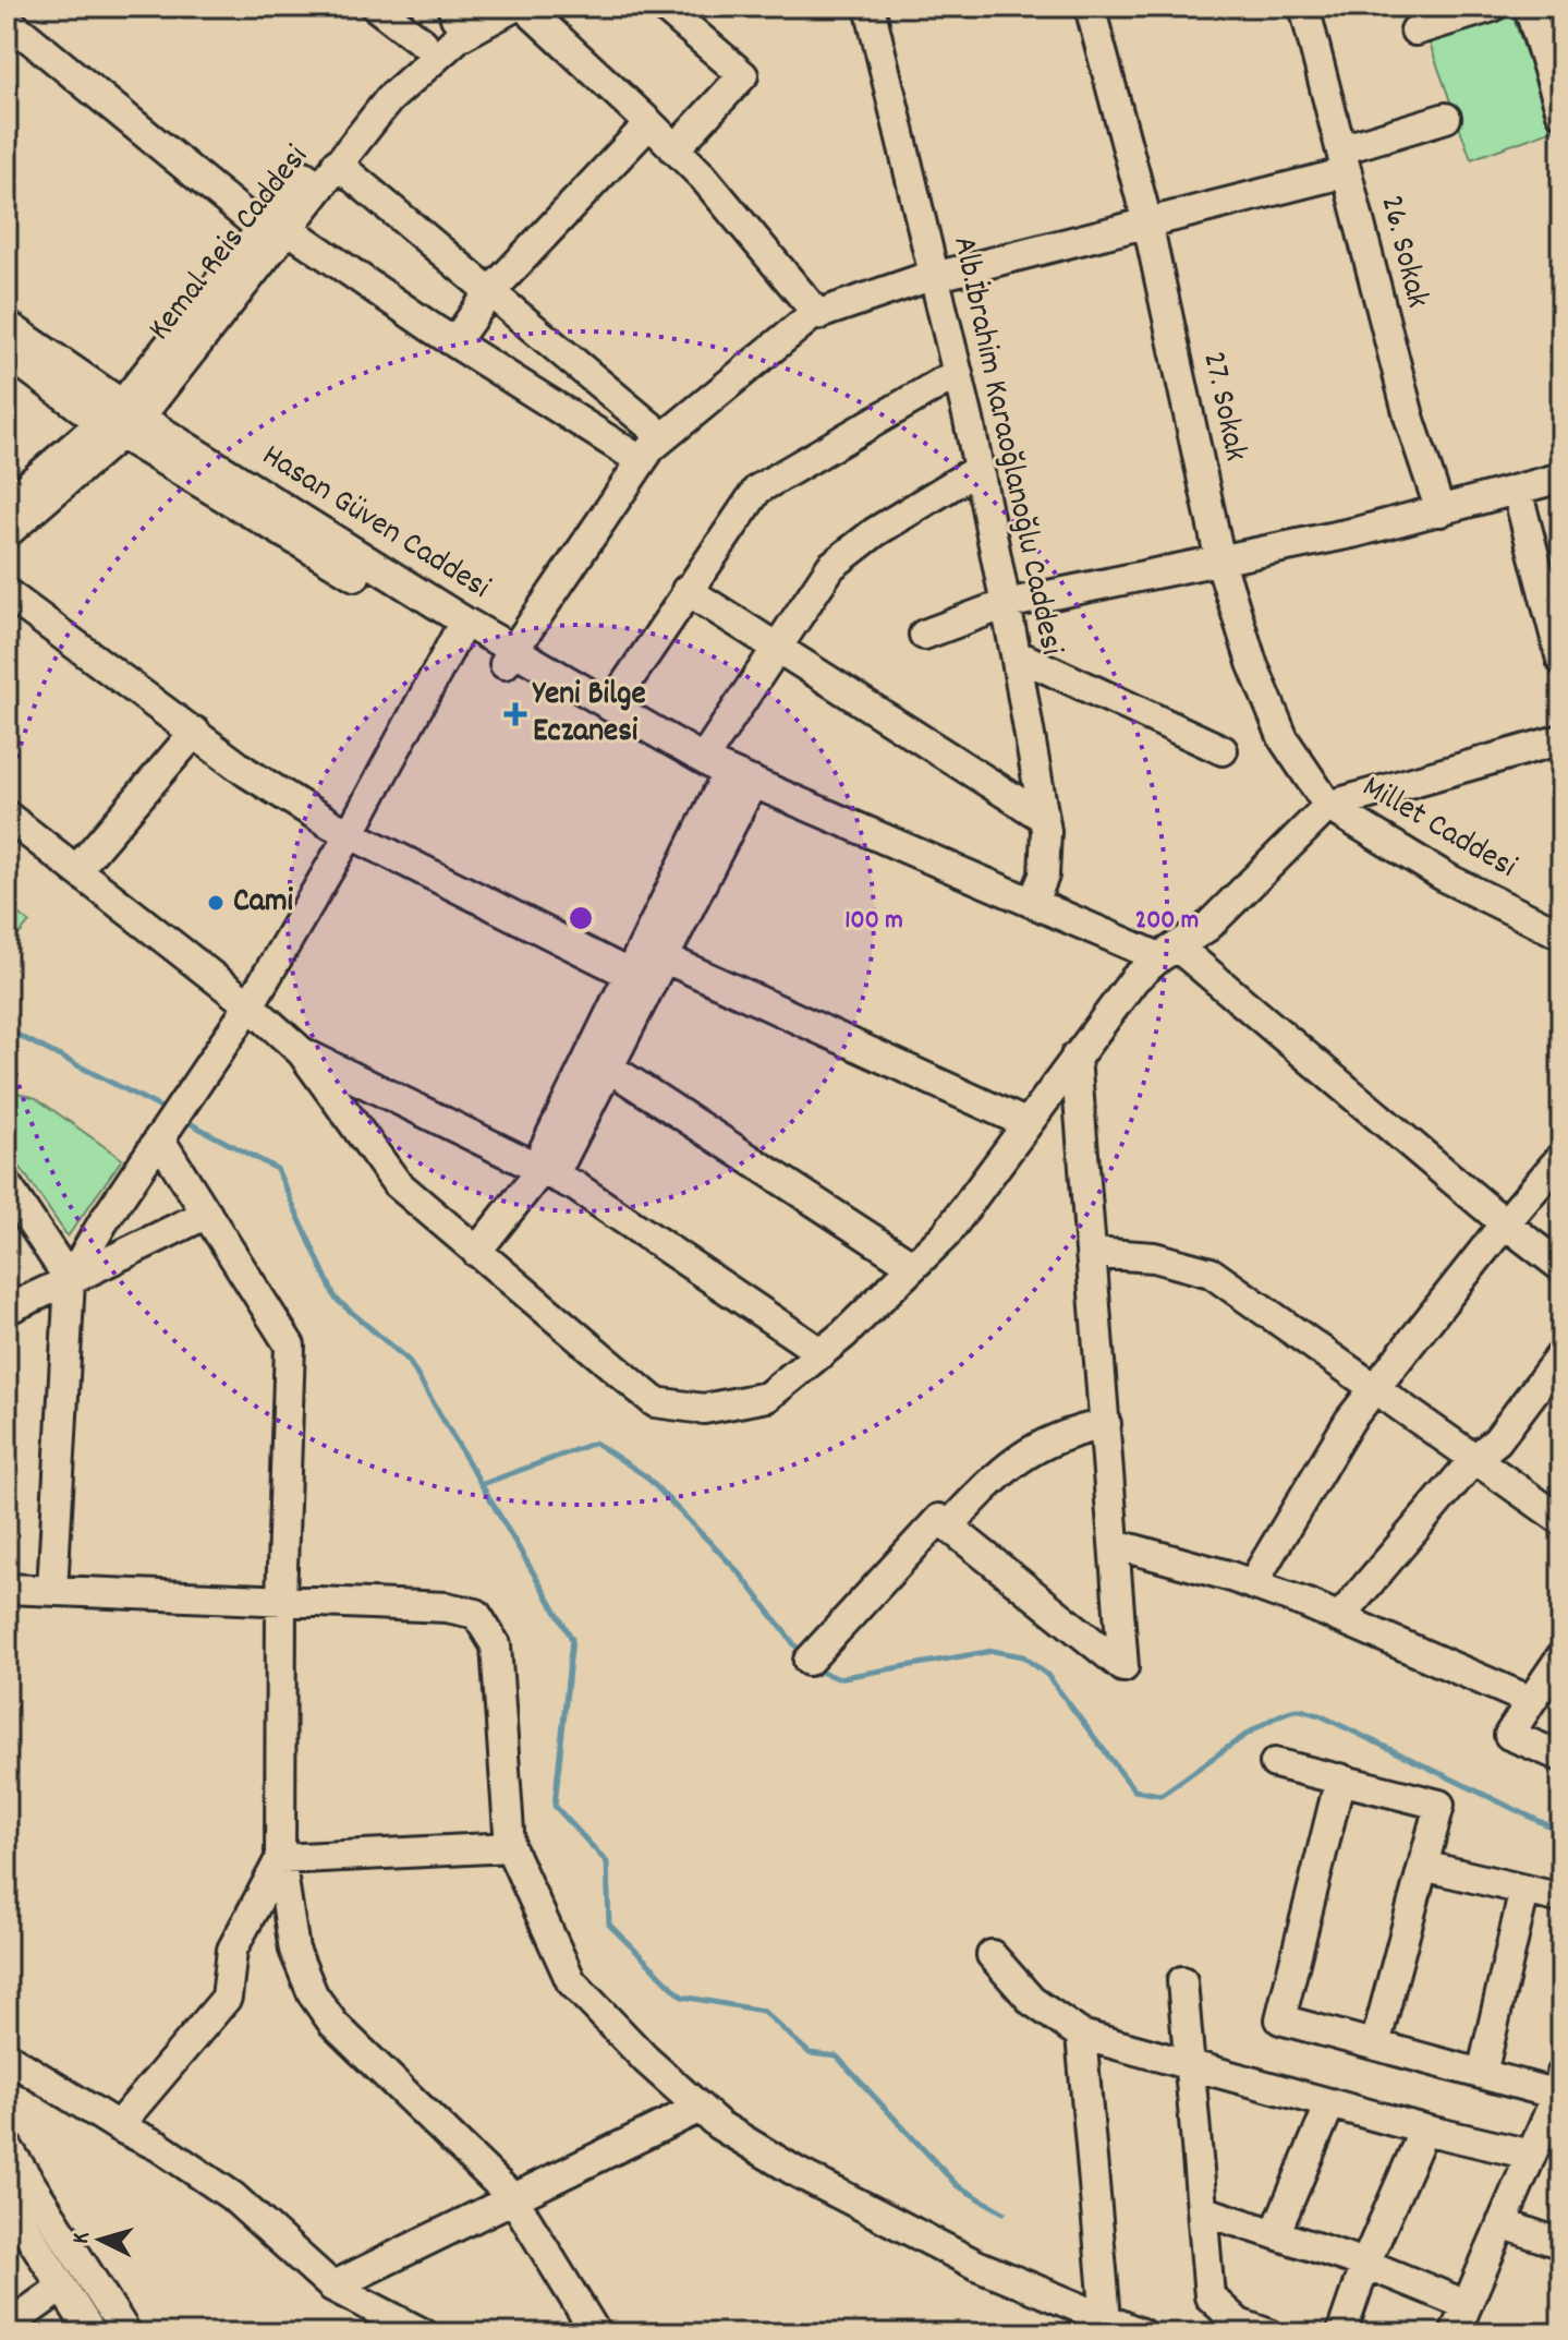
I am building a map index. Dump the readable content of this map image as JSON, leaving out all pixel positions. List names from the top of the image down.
{
  "streets": {
    "street": [
      "Kemal Reis Caddesi",
      "26. Sokak",
      "27. Sokak",
      "Alb.İbrahim Karaoğlanoğlu Caddesi",
      "Hasan Güven Caddesi",
      "Millet Caddesi"
    ]
  },
  "crossings": [
    ["Kemal Reis Caddesi", "Hasan Güven Caddesi"],
    ["27. Sokak", "Millet Caddesi"],
    ["Alb.İbrahim Karaoğlanoğlu Caddesi", "Hasan Güven Caddesi"]
  ],
  "places": {
    "health": ["Yeni Bilge Eczanesi"],
    "other": ["Cami"]
  },
  "north": "left",
  "rings": ["100 m", "200 m"]
}
